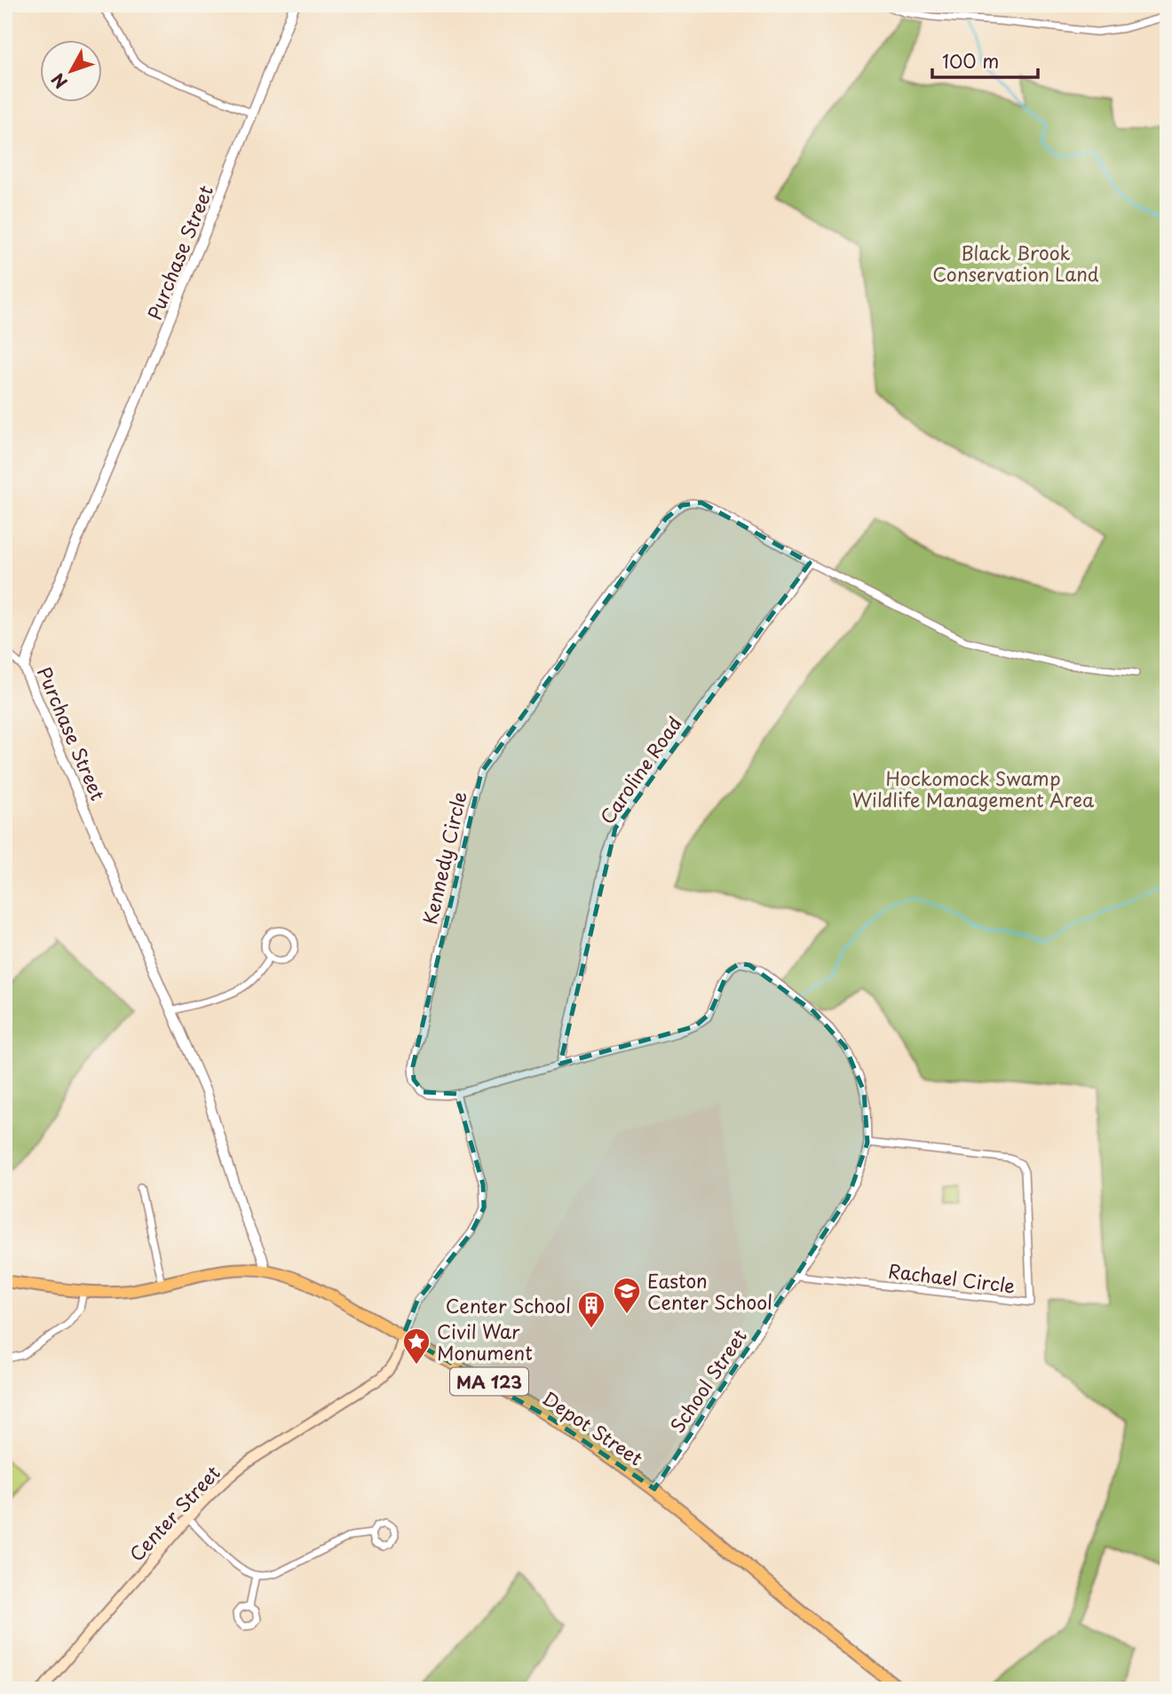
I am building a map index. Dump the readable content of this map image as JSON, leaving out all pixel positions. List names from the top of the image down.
{
  "streets": {
    "highway": ["MA 123", "Depot Street"],
    "main road": ["Center Street"],
    "street": [
      "Purchase Street",
      "Caroline Road",
      "Kennedy Circle",
      "Rachael Circle",
      "School Street"
    ]
  },
  "crossings": [
    ["Purchase Street", "Depot Street"],
    ["Caroline Road", "Kennedy Circle"],
    ["Kennedy Circle", "School Street"],
    ["Rachael Circle", "School Street"],
    ["School Street", "Depot Street"],
    ["Depot Street", "Center Street"]
  ],
  "parks": ["Black Brook Conservation Land", "Hockomock Swamp Wildlife Management Area"],
  "places": {
    "school or university": ["Easton Center School"],
    "building": ["Center School"],
    "place": ["Civil War Monument"]
  },
  "scale_bar": "100 m",
  "north": "bottom left"
}
